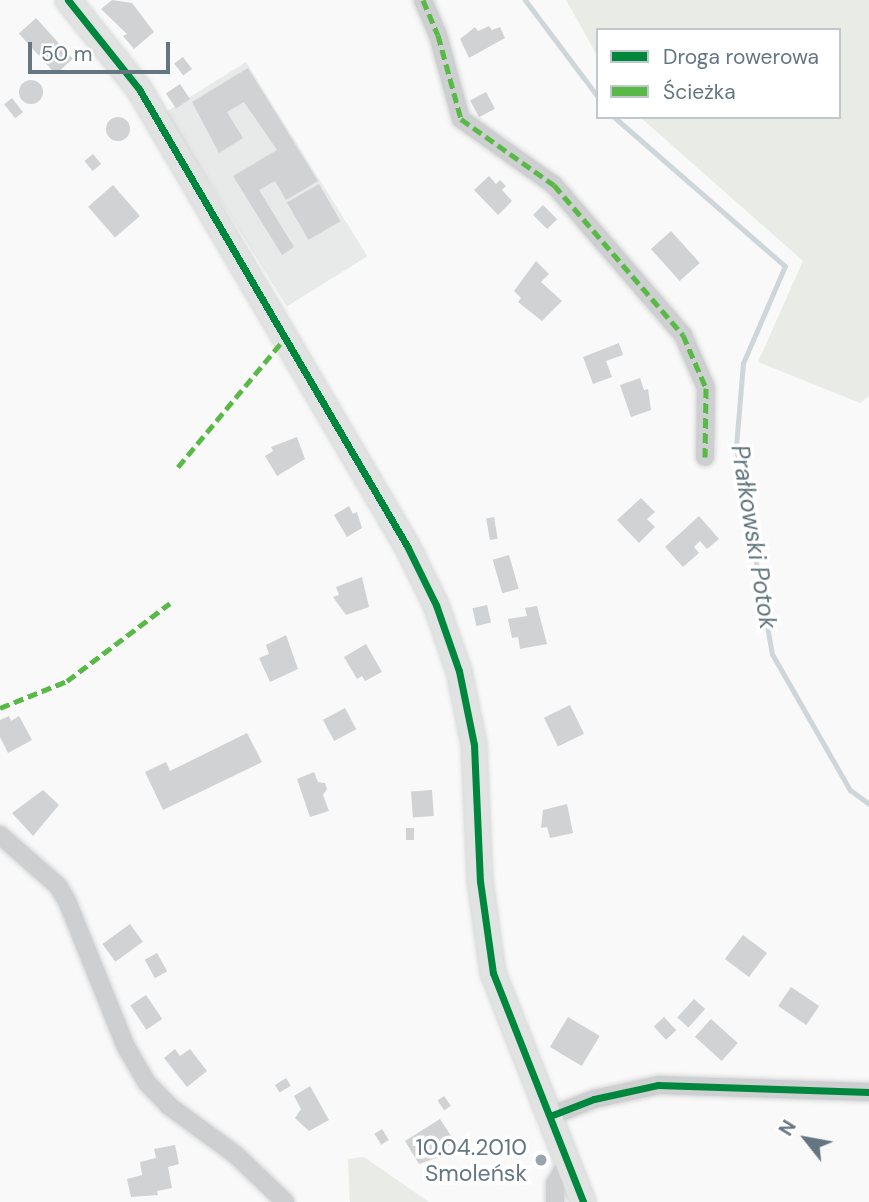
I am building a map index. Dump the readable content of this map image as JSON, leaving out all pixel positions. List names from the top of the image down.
{
  "water": ["Prałkowski Potok"],
  "places": ["10.04.2010 Smoleńsk"],
  "legend": ["Droga rowerowa", "Ścieżka"],
  "scale_bar": "50 m",
  "north": "top left"
}
